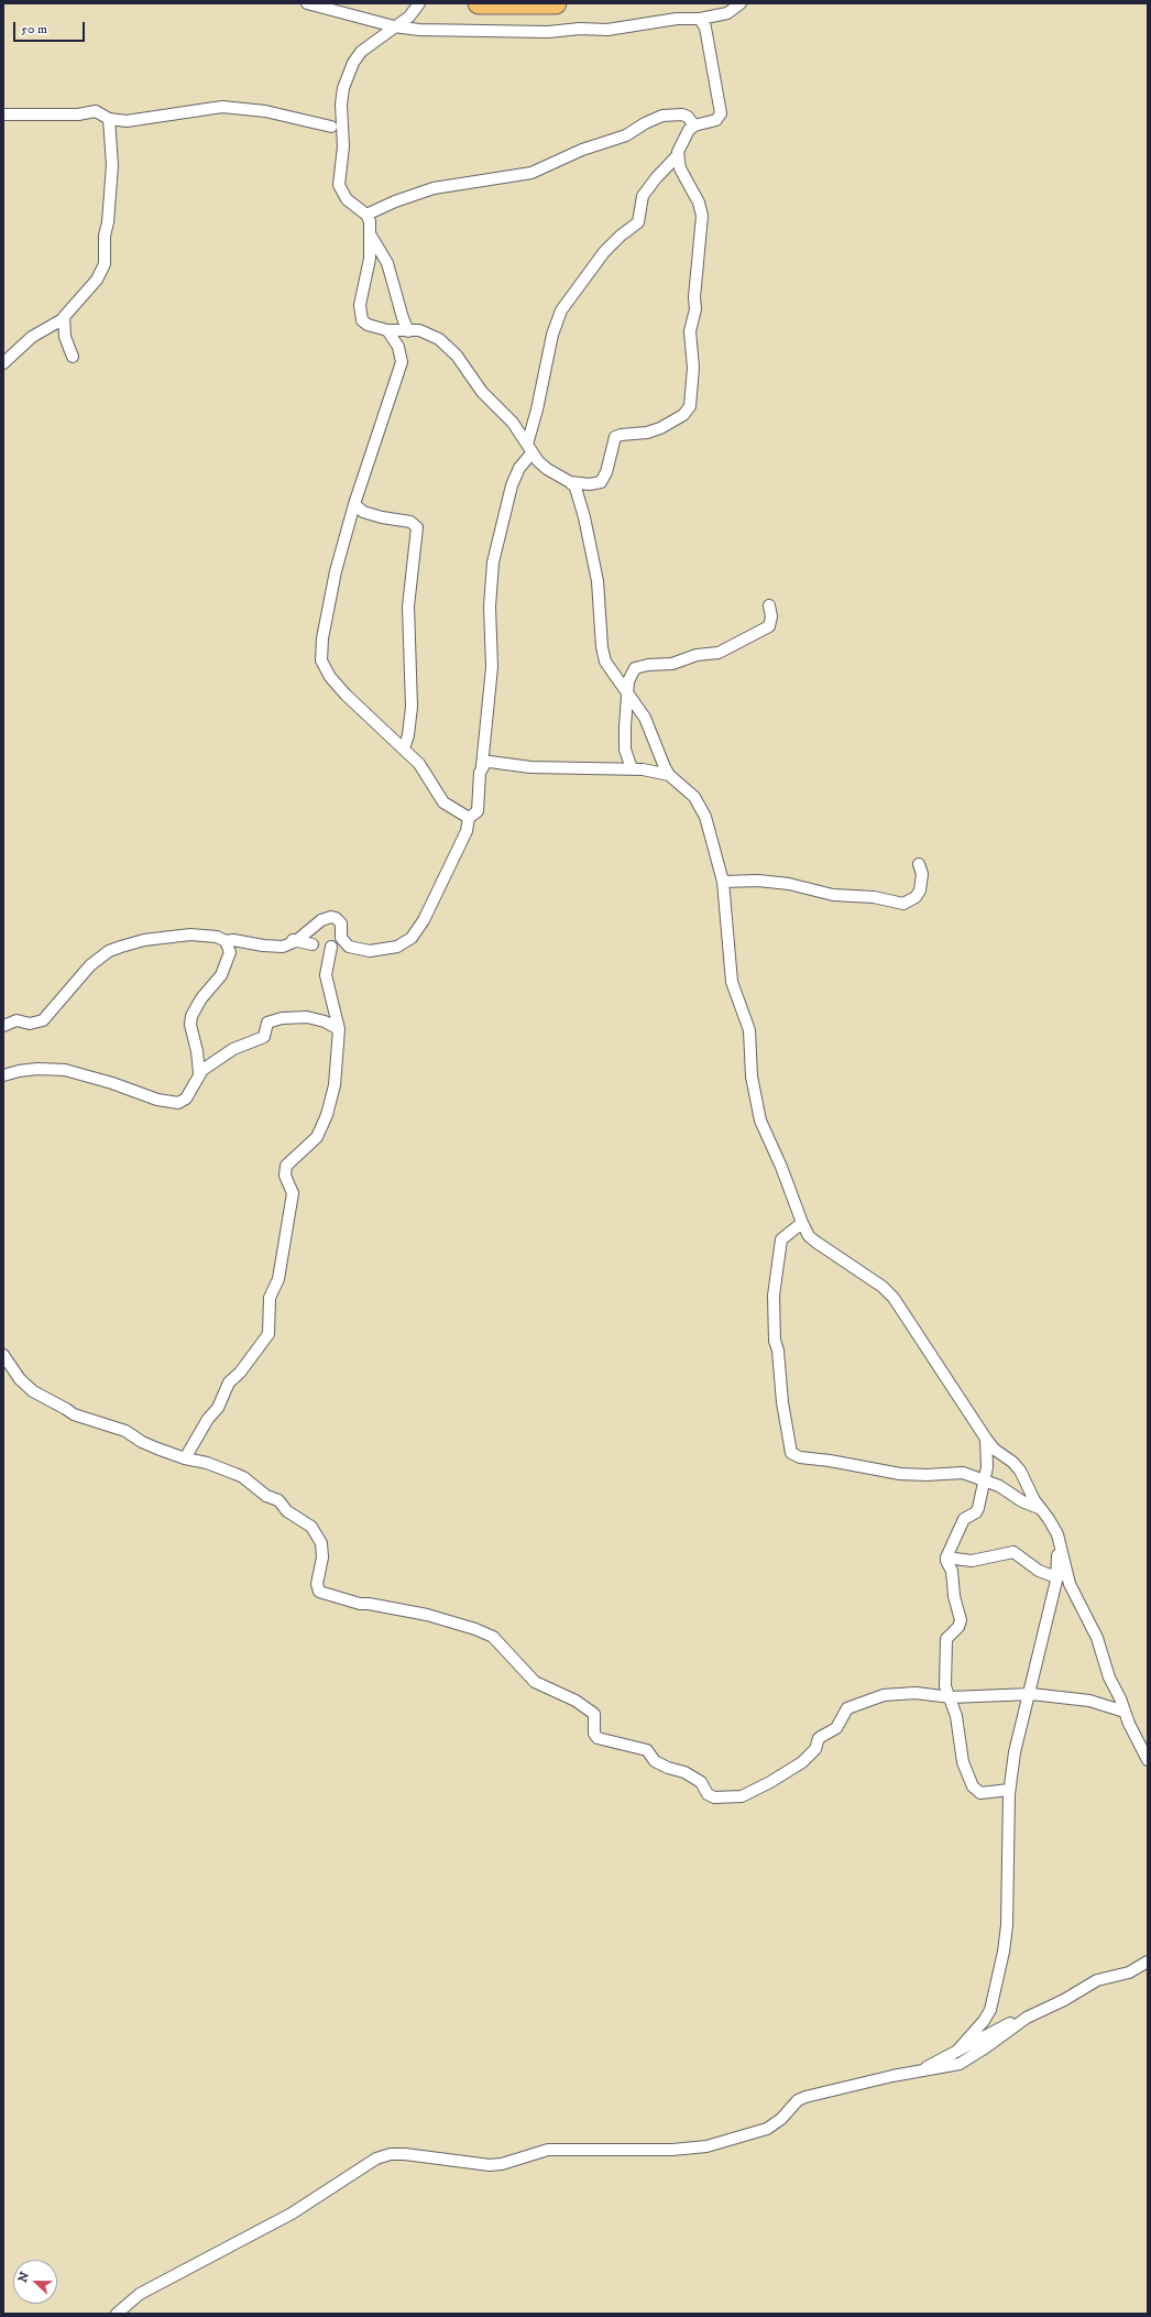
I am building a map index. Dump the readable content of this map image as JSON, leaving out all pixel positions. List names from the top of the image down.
{
  "scale_bar": "50 m",
  "north": "left"
}
